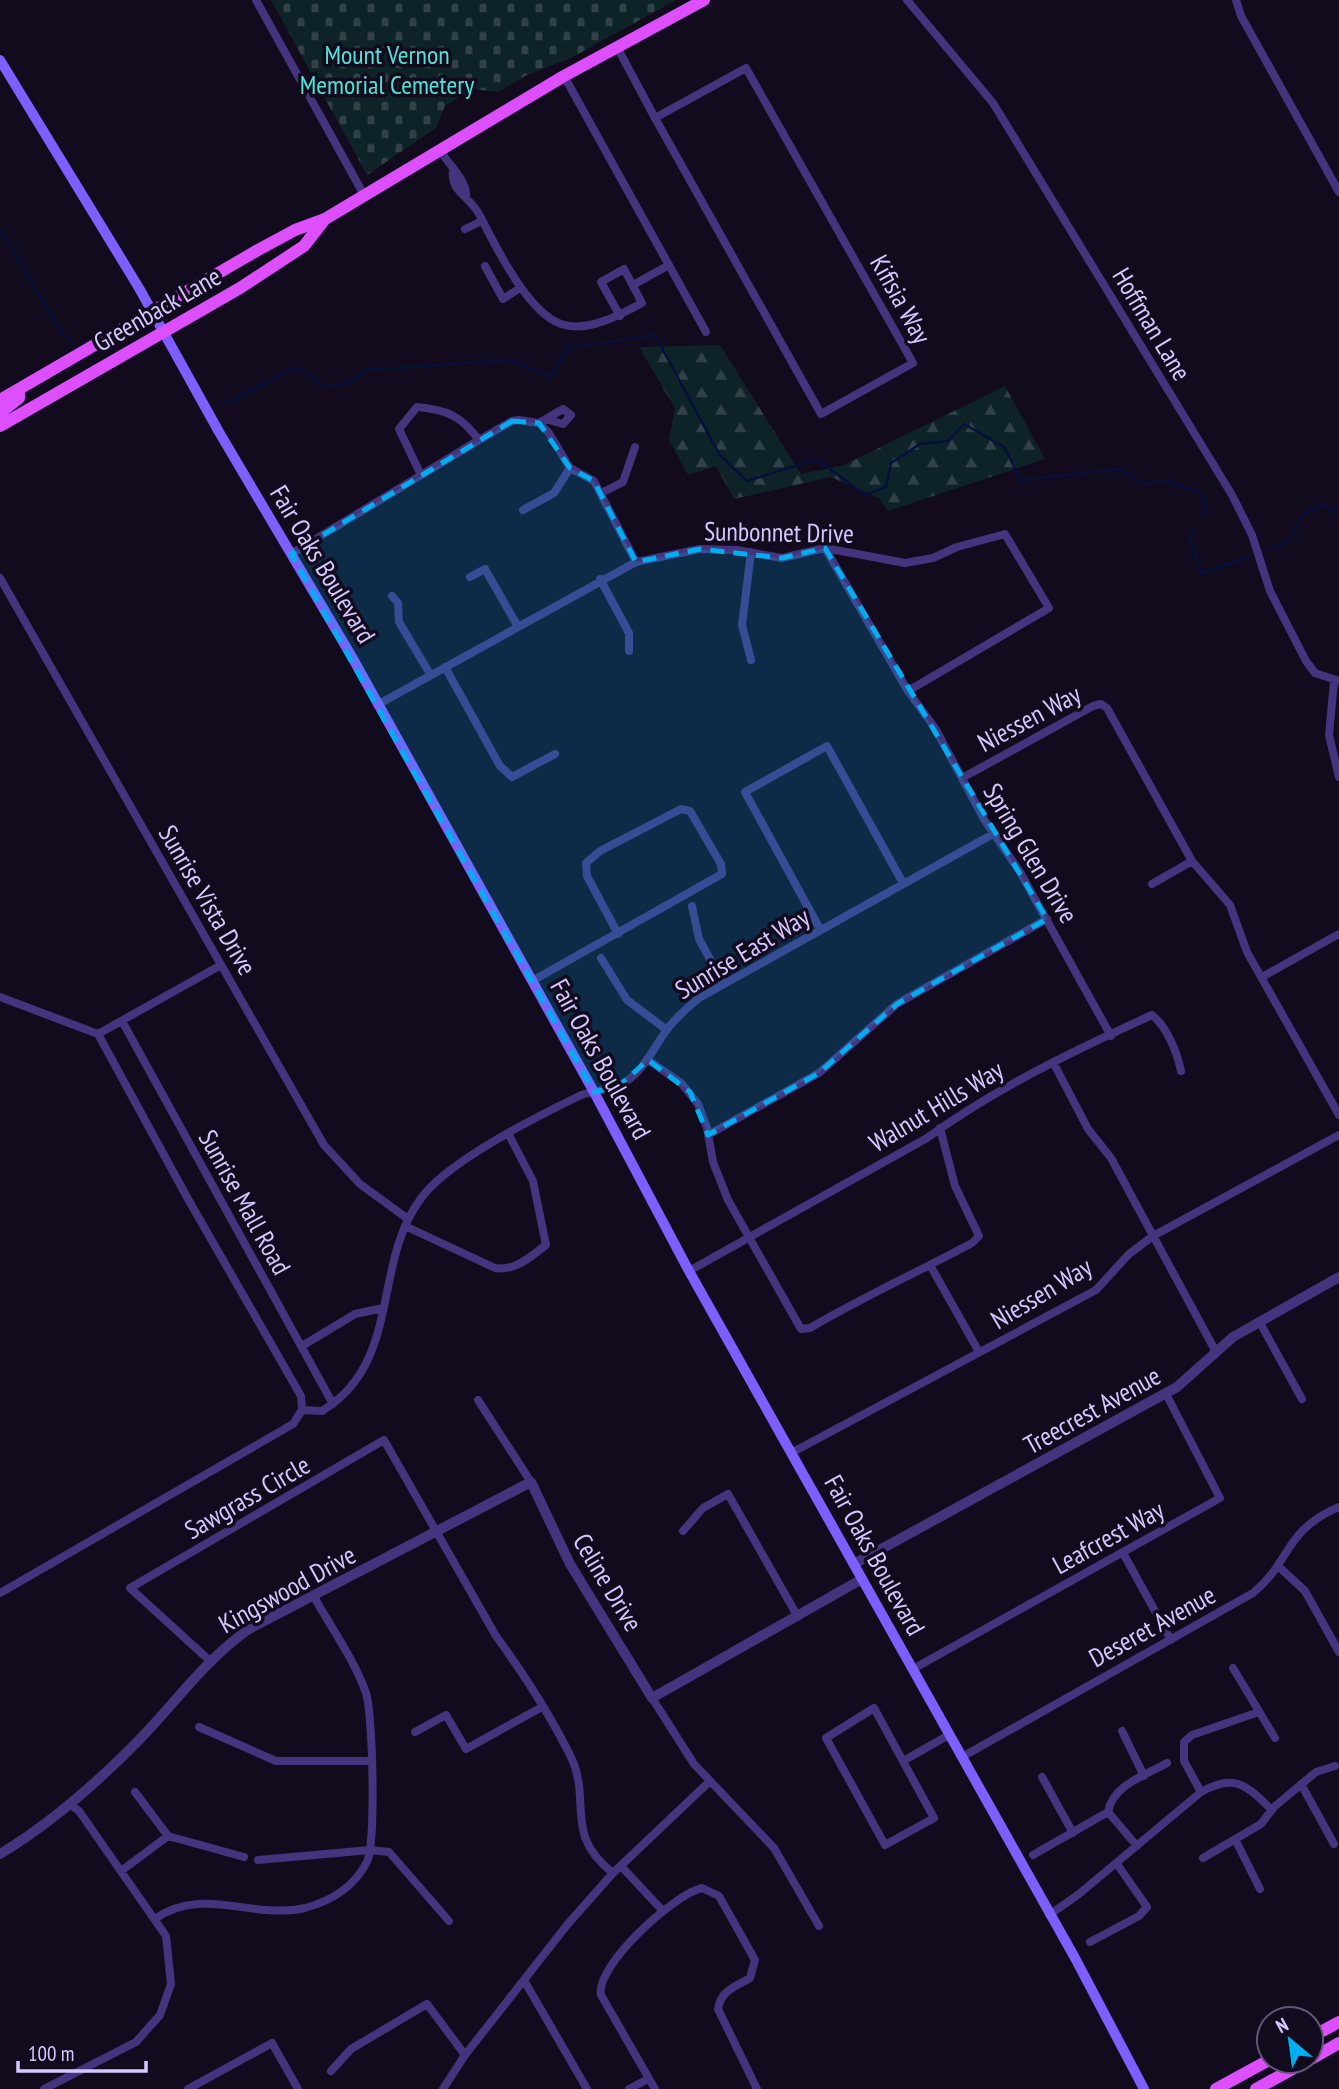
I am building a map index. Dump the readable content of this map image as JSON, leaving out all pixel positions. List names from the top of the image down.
{
  "streets": {
    "main road": ["Greenback Lane", "Fair Oaks Boulevard"],
    "street": [
      "Kifisia Way",
      "Hoffman Lane",
      "Sunbonnet Drive",
      "Niessen Way",
      "Spring Glen Drive",
      "Sunrise Vista Drive",
      "Sunrise East Way",
      "Walnut Hills Way",
      "Sunrise Mall Road",
      "Treecrest Avenue",
      "Sawgrass Circle",
      "Leafcrest Way",
      "Celine Drive",
      "Kingswood Drive",
      "Deseret Avenue"
    ]
  },
  "crossings": [
    ["Kifisia Way", "Greenback Lane"],
    ["Greenback Lane", "Fair Oaks Boulevard"],
    ["Sunbonnet Drive", "Fair Oaks Boulevard"],
    ["Sunbonnet Drive", "Spring Glen Drive"],
    ["Fair Oaks Boulevard", "Niessen Way"],
    ["Fair Oaks Boulevard", "Sunrise East Way"],
    ["Fair Oaks Boulevard", "Walnut Hills Way"],
    ["Fair Oaks Boulevard", "Treecrest Avenue"],
    ["Fair Oaks Boulevard", "Leafcrest Way"],
    ["Fair Oaks Boulevard", "Deseret Avenue"],
    ["Niessen Way", "Spring Glen Drive"],
    ["Spring Glen Drive", "Sunrise East Way"],
    ["Spring Glen Drive", "Walnut Hills Way"],
    ["Sunrise Vista Drive", "Sunrise East Way"],
    ["Sunrise East Way", "Sunrise Mall Road"],
    ["Treecrest Avenue", "Leafcrest Way"],
    ["Sawgrass Circle", "Kingswood Drive"],
    ["Celine Drive", "Kingswood Drive"]
  ],
  "parks": ["Mount Vernon Memorial Cemetery"],
  "scale_bar": "100 m",
  "north": "top left"
}
